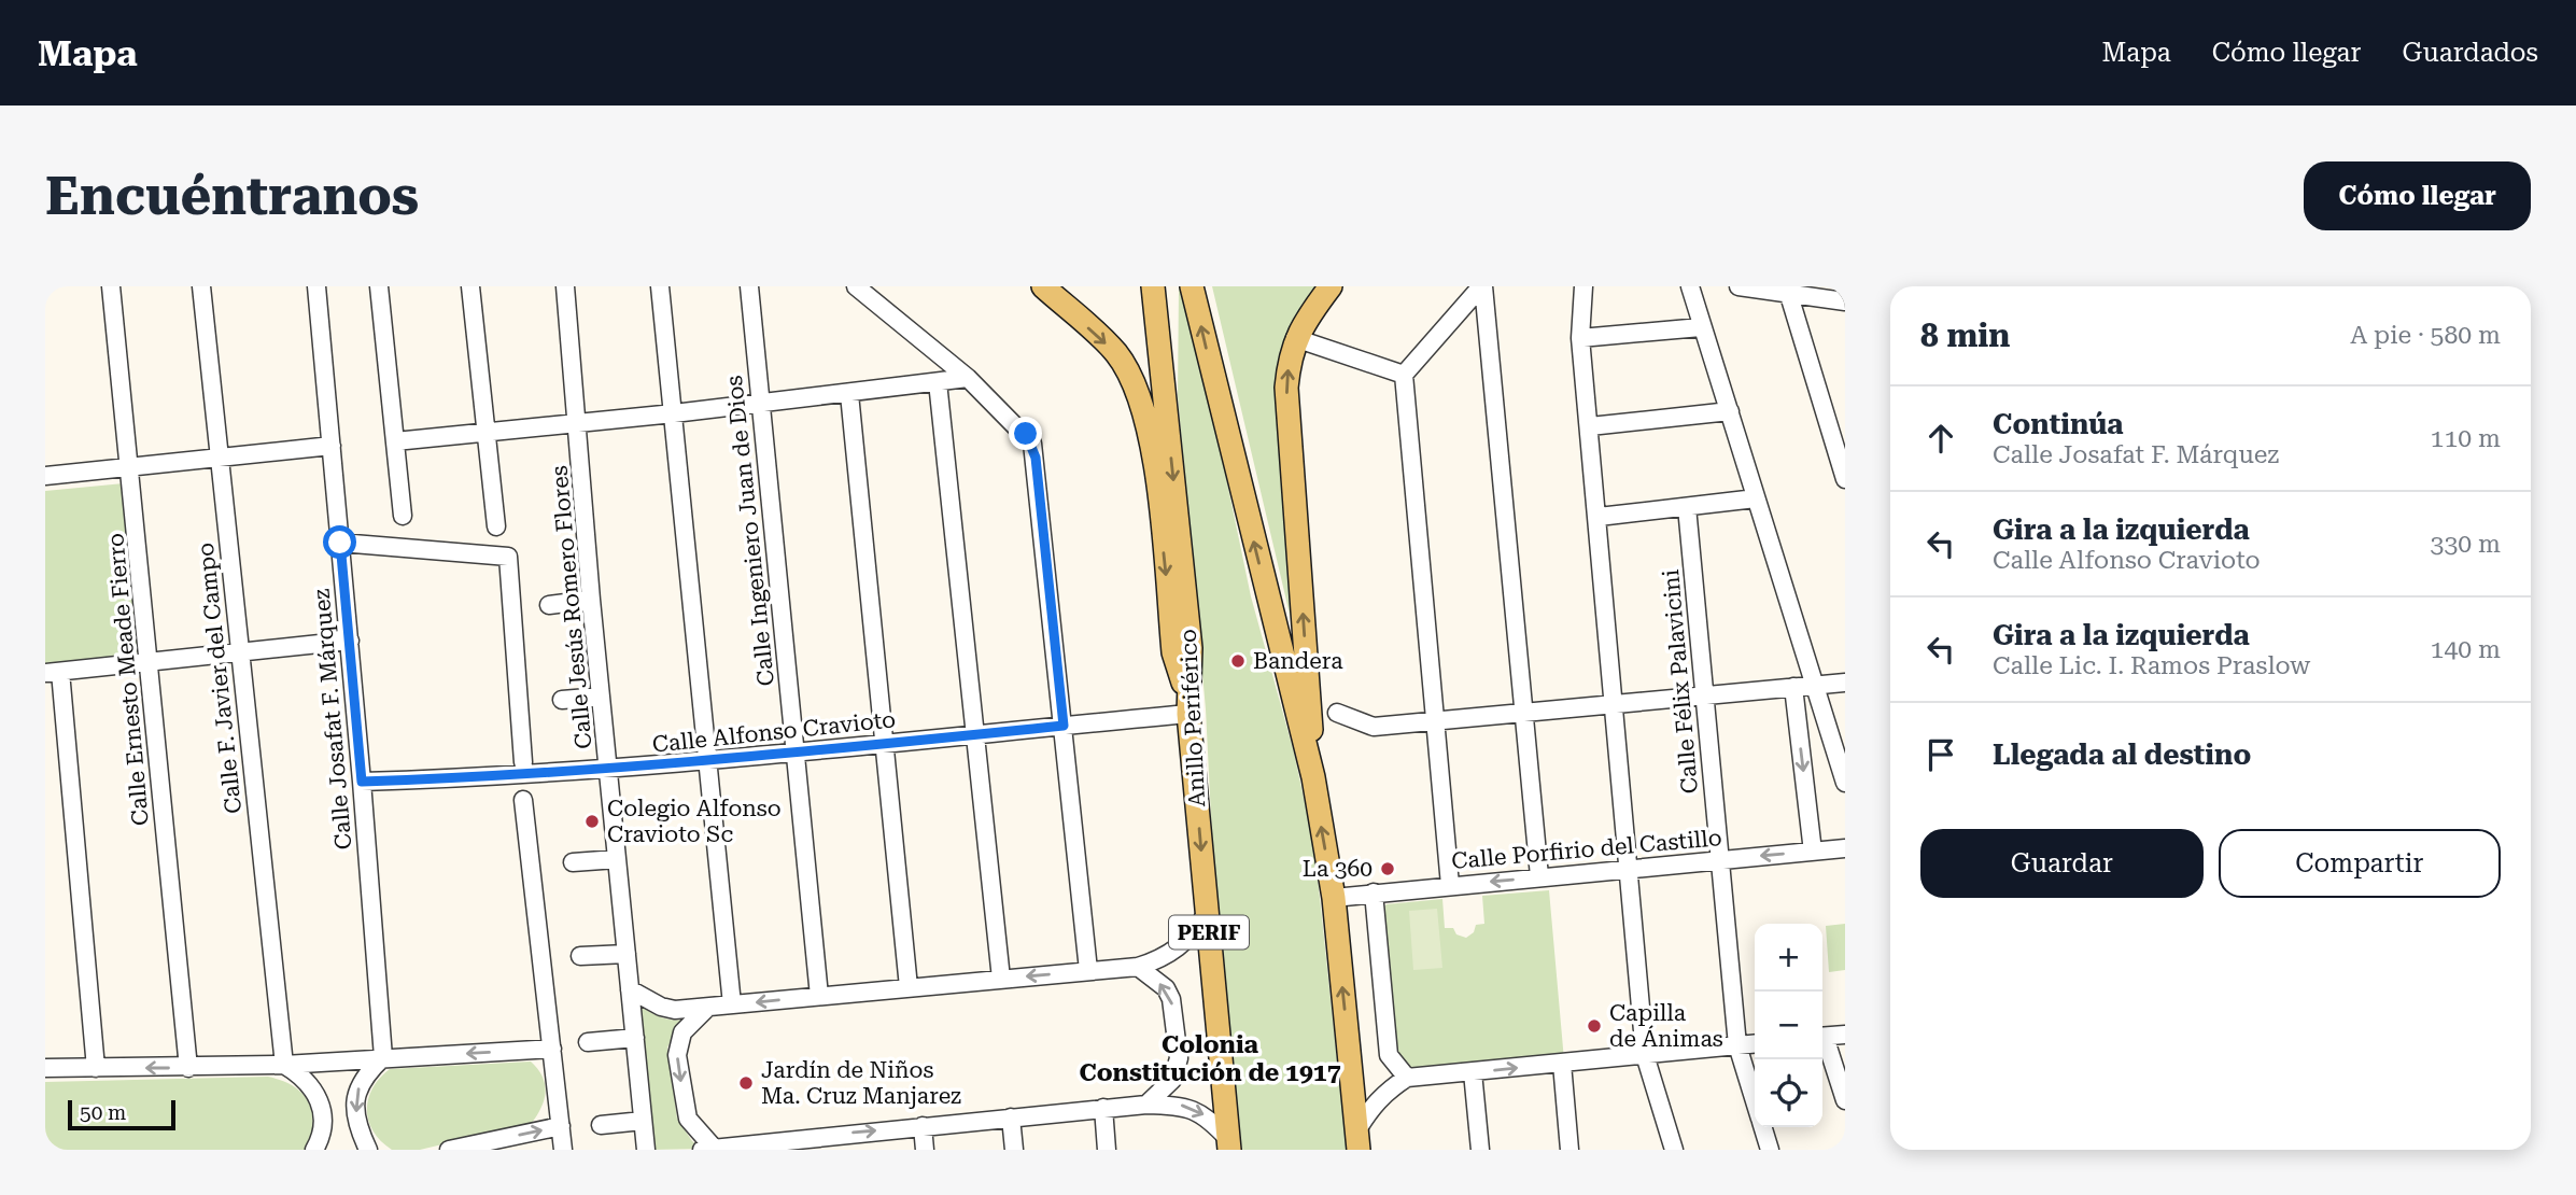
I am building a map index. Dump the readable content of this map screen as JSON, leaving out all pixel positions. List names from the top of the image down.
{
  "streets": {
    "main road": ["Anillo Periférico", "PERIF"],
    "street": [
      "Calle Ingeniero Juan de Dios",
      "Calle Jesús Romero Flores",
      "Calle F. Javier del Campo",
      "Calle Ernesto Meade Fierro",
      "Calle Félix Palavicini",
      "Calle Josafat F. Márquez",
      "Calle Alfonso Cravioto",
      "Calle Porfirio del Castillo"
    ]
  },
  "crossings": [
    ["Calle Ingeniero Juan de Dios", "Calle Alfonso Cravioto"],
    ["Calle Jesús Romero Flores", "Calle Alfonso Cravioto"],
    ["Calle Félix Palavicini", "Calle Porfirio del Castillo"],
    ["Anillo Periférico", "Calle Alfonso Cravioto"],
    ["Calle Josafat F. Márquez", "Calle Alfonso Cravioto"]
  ],
  "one_way": ["Calle Porfirio del Castillo"],
  "districts": ["Colonia Constitución de 1917"],
  "places": [
    "Bandera",
    "Colegio Alfonso Cravioto Sc",
    "La 360",
    "Capilla de Ánimas",
    "Jardín de Niños Ma. Cruz Manjarez"
  ],
  "scale_bar": "50 m",
  "page": {
    "header": "Mapa",
    "nav": ["Mapa", "Cómo llegar", "Guardados"],
    "buttons": [
      "Cómo llegar",
      ["Guardar", "Compartir"]
    ],
    "title": "Encuéntranos",
    "heading": ["8 min", "A pie · 580 m"],
    "list": [
      ["Continúa", "Calle Josafat F. Márquez", "110 m"],
      ["Gira a la izquierda", "Calle Alfonso Cravioto", "330 m"],
      ["Gira a la izquierda", "Calle Lic. I. Ramos Praslow", "140 m"],
      "Llegada al destino"
    ],
    "map_buttons": ["+", "−"],
    "scale": "50 m"
  }
}
